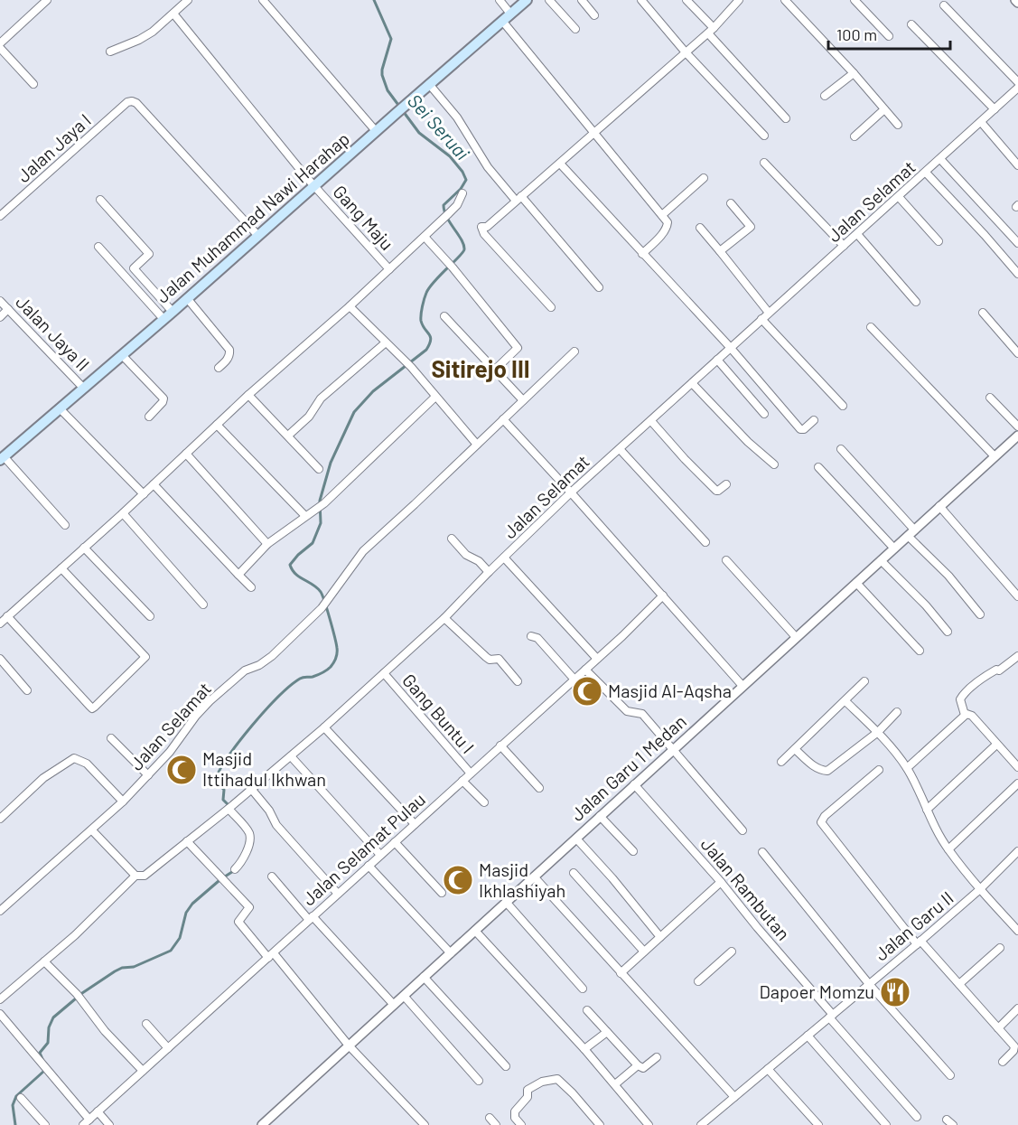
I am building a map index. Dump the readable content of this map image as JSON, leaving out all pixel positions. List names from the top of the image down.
{
  "streets": {
    "main road": ["Jalan Muhammad Nawi Harahap"],
    "street": [
      "Jalan Jaya I",
      "Jalan Selamat",
      "Gang Maju",
      "Jalan Jaya II",
      "Gang Buntu I",
      "Jalan Garu 1 Medan",
      "Jalan Selamat Pulau",
      "Jalan Rambutan",
      "Jalan Garu II"
    ]
  },
  "crossings": [
    ["Jalan Jaya I", "Jalan Muhammad Nawi Harahap"],
    ["Jalan Selamat", "Gang Buntu I"],
    ["Jalan Muhammad Nawi Harahap", "Gang Maju"],
    ["Jalan Muhammad Nawi Harahap", "Jalan Jaya II"],
    ["Gang Buntu I", "Jalan Selamat Pulau"],
    ["Jalan Garu 1 Medan", "Jalan Rambutan"],
    ["Jalan Rambutan", "Jalan Garu II"]
  ],
  "districts": ["Sitirejo III"],
  "water": ["Sei Seruai"],
  "places": {
    "mosque": ["Masjid Al-Aqsha", "Masjid Ittihadul Ikhwan", "Masjid Ikhlashiyah"],
    "restaurant": ["Dapoer Momzu"]
  },
  "scale_bar": "100 m"
}
